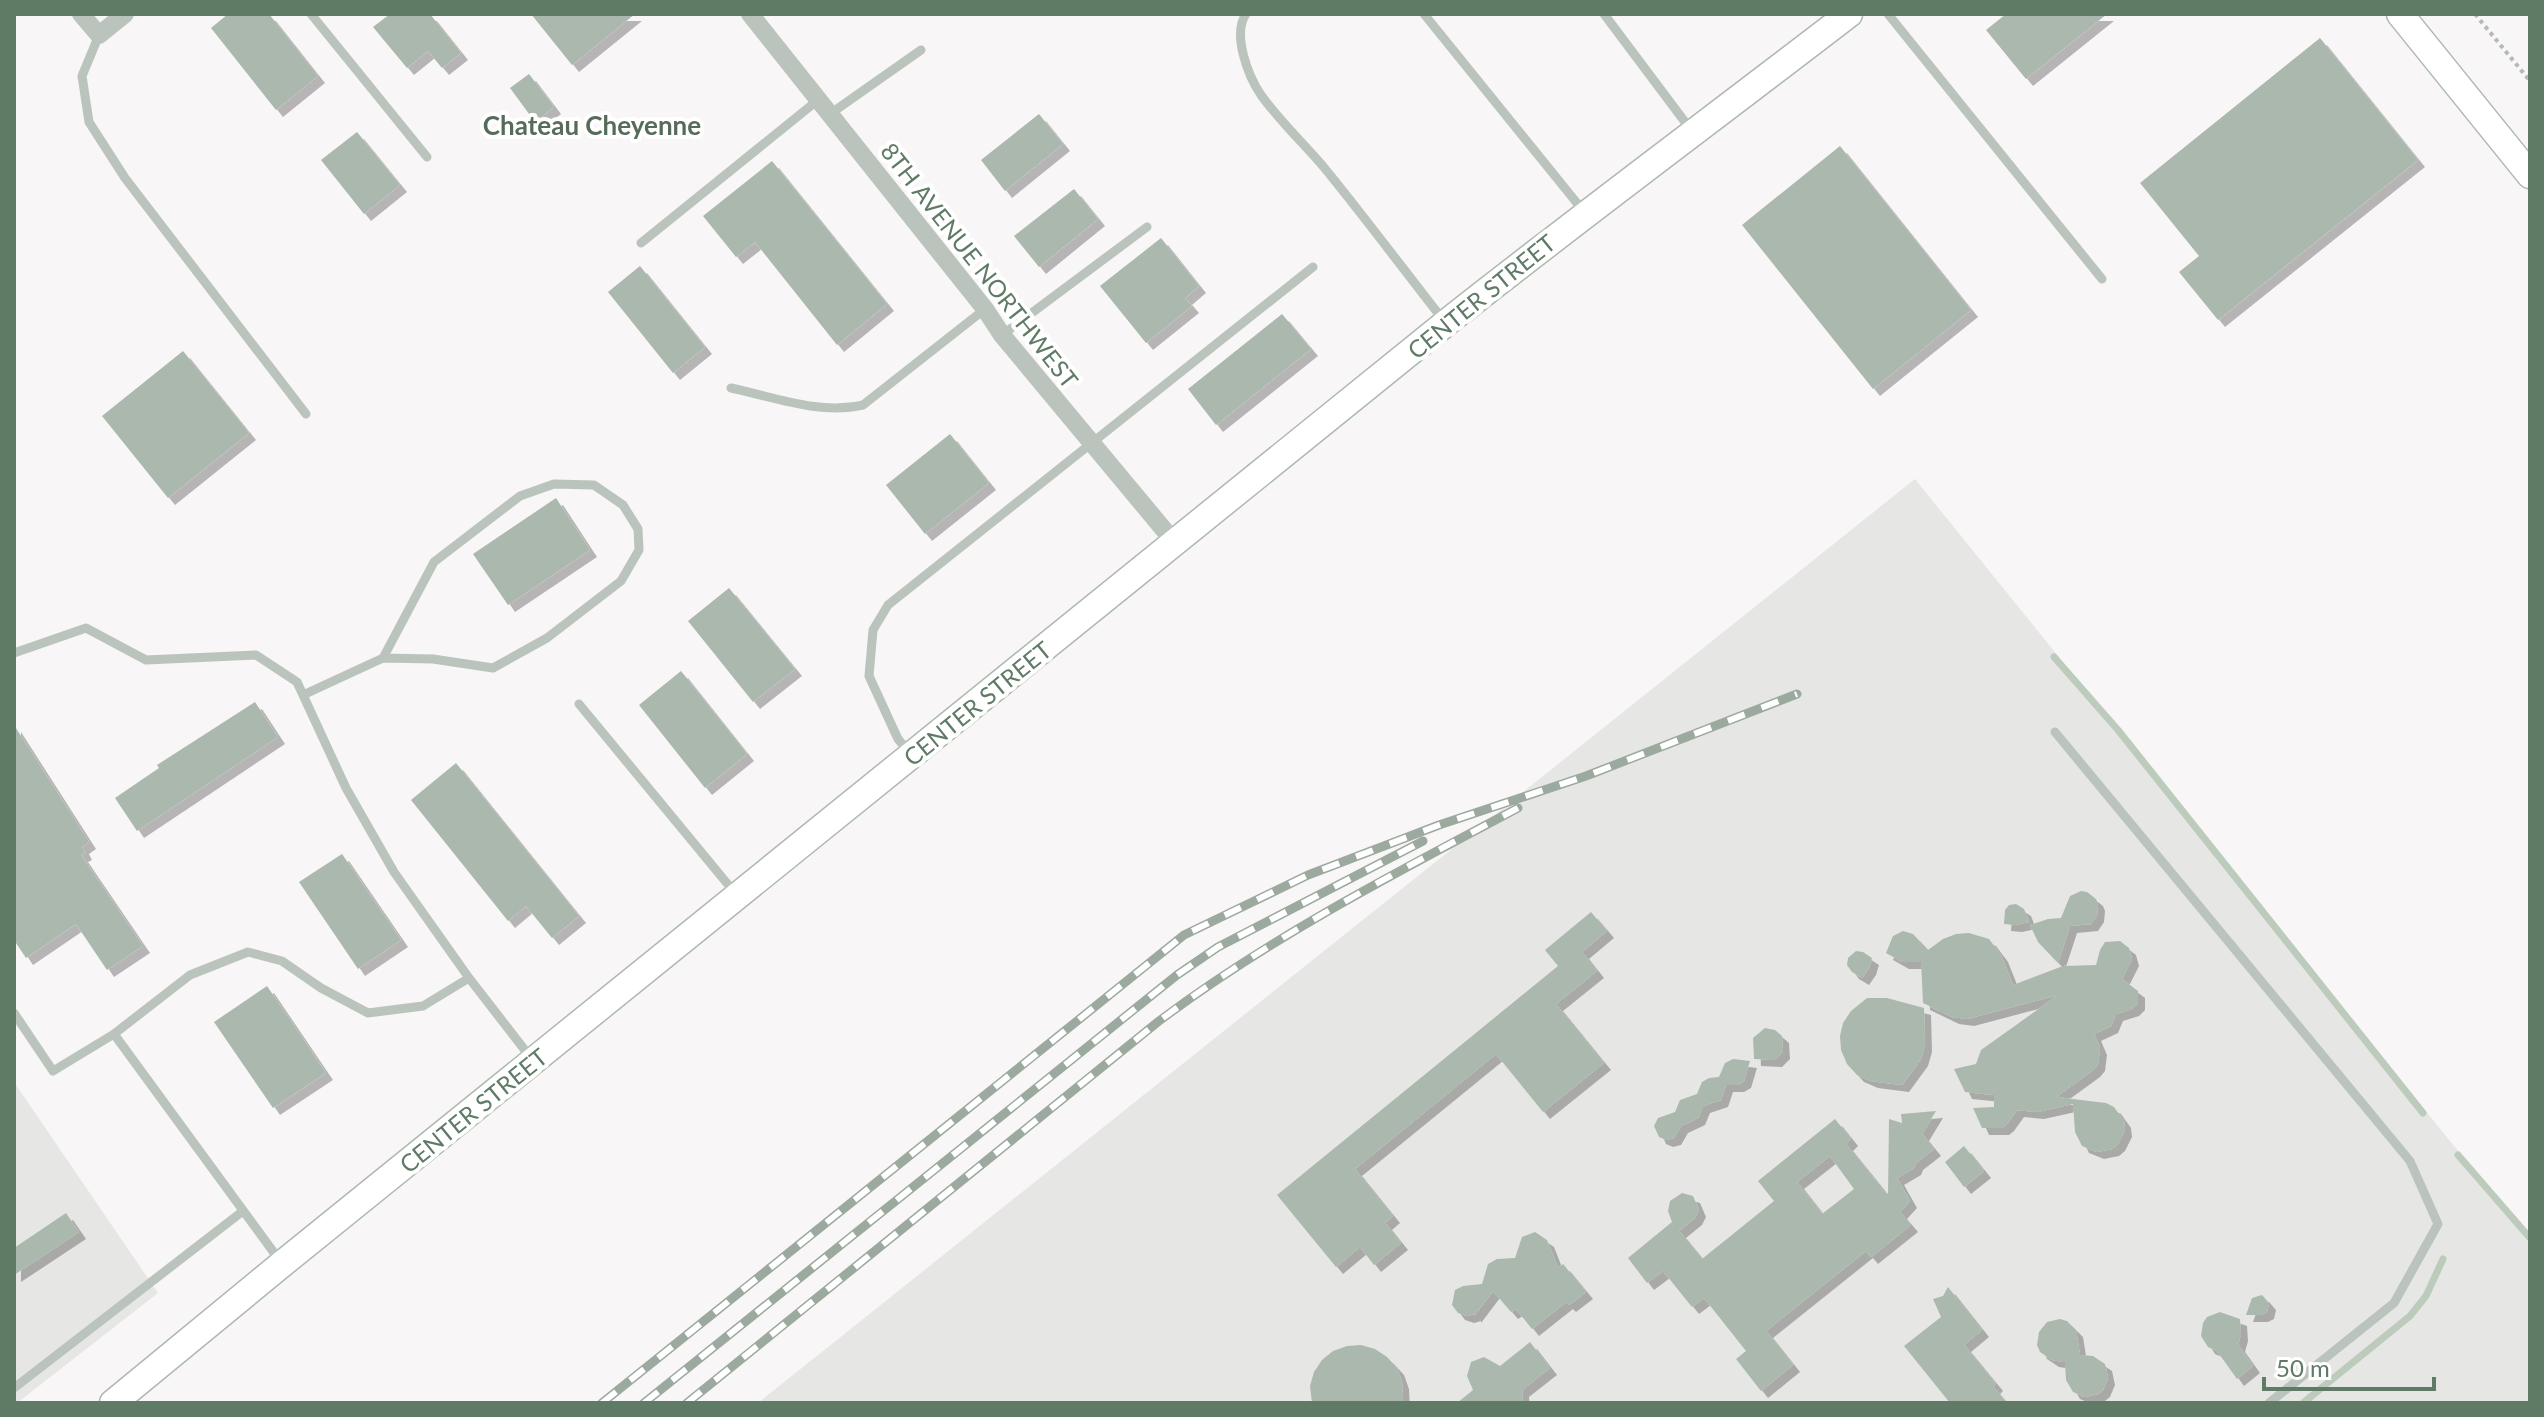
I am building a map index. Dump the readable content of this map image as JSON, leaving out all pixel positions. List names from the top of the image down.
{
  "streets": {
    "main road": ["CENTER STREET"],
    "street": ["8TH AVENUE NORTHWEST"]
  },
  "crossings": [
    ["8TH AVENUE NORTHWEST", "CENTER STREET"]
  ],
  "districts": ["Chateau Cheyenne"],
  "scale_bar": "50 m"
}
